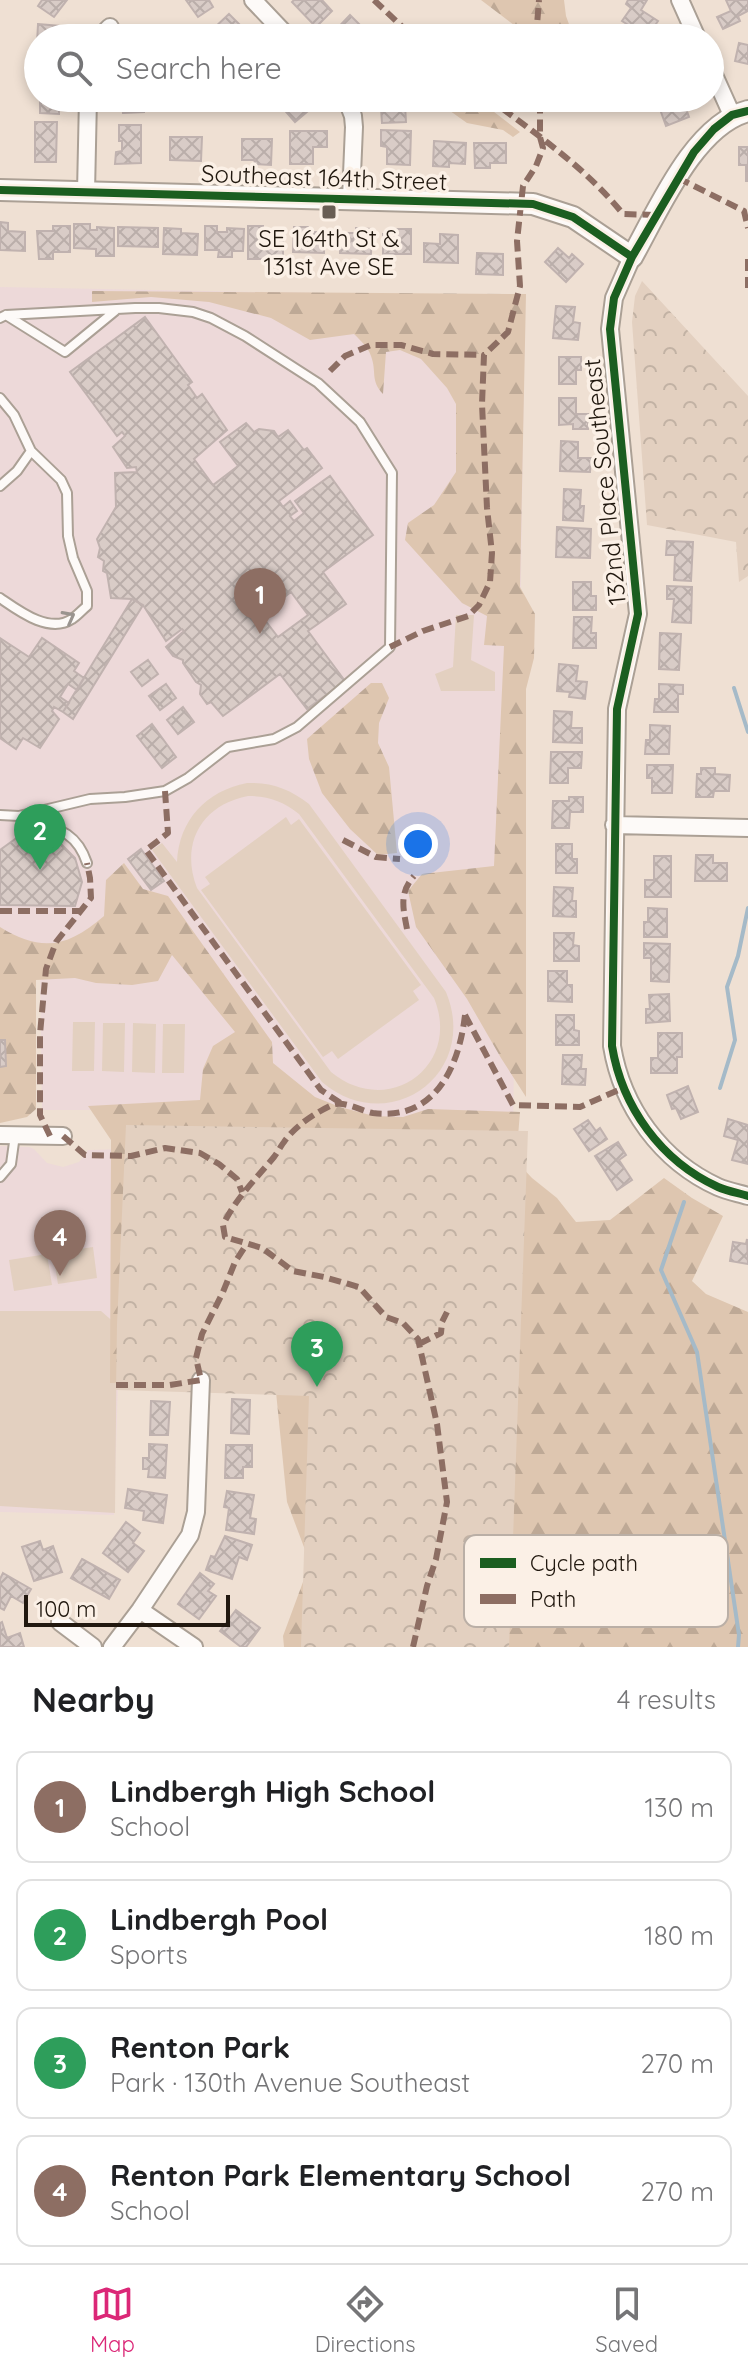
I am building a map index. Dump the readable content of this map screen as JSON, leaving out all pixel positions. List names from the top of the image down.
{
  "streets": {
    "street": ["Southeast 164th Street", "132nd Place Southeast"]
  },
  "crossings": [
    ["Southeast 164th Street", "132nd Place Southeast"]
  ],
  "places": {
    "transit": ["SE 164th St & 131st Ave SE"]
  },
  "legend": ["Cycle path", "Path"],
  "scale_bar": "100 m",
  "page": {
    "search": "Search here",
    "pins": [
      "1",
      "2",
      "4",
      "3"
    ],
    "scale": "100 m",
    "heading": ["Nearby", "4 results"],
    "list": [
      {
        "mark": "1",
        "name": "Lindbergh High School",
        "note": "School",
        "value": "130 m"
      },
      {
        "mark": "2",
        "name": "Lindbergh Pool",
        "note": "Sports",
        "value": "180 m"
      },
      {
        "mark": "3",
        "name": "Renton Park",
        "note": "Park · 130th Avenue Southeast",
        "value": "270 m"
      },
      {
        "mark": "4",
        "name": "Renton Park Elementary School",
        "note": "School",
        "value": "270 m"
      }
    ],
    "nav": ["Map", "Directions", "Saved"]
  }
}
